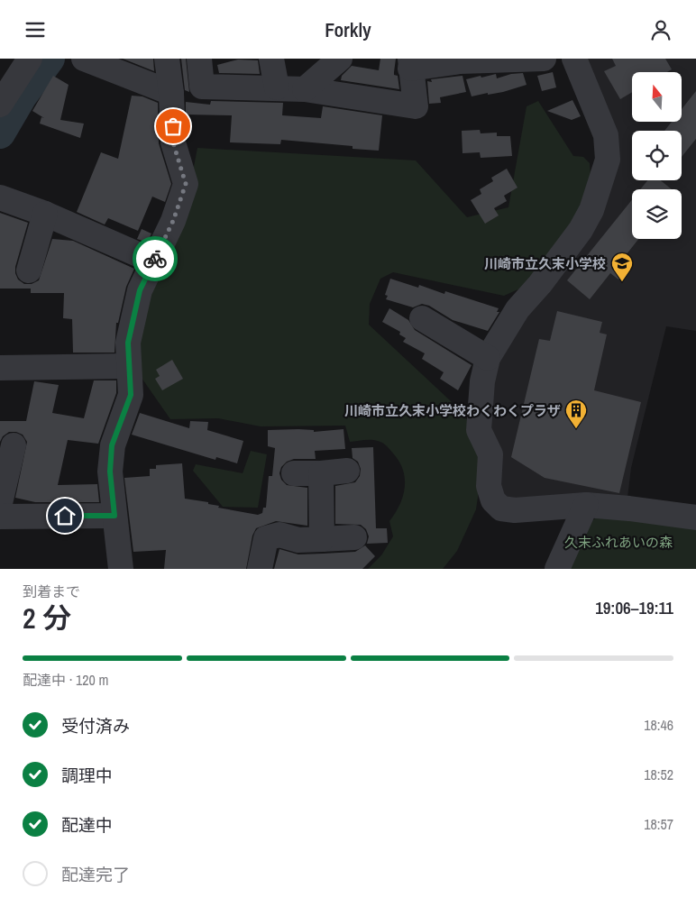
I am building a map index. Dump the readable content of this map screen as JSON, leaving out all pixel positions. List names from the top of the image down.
{
  "parks": ["久末ふれあいの森"],
  "places": {
    "school or university": ["川崎市立久末小学校"],
    "building": ["川崎市立久末小学校わくわくプラザ"]
  },
  "north": "top",
  "page": {
    "header": "Forkly",
    "heading": ["2 分", "到着まで", "19:06–19:11"],
    "bar": "配達中 · 120 m",
    "list": [
      ["受付済み", "18:46"],
      ["調理中", "18:52"],
      ["配達中", "18:57"],
      "配達完了"
    ]
  }
}
